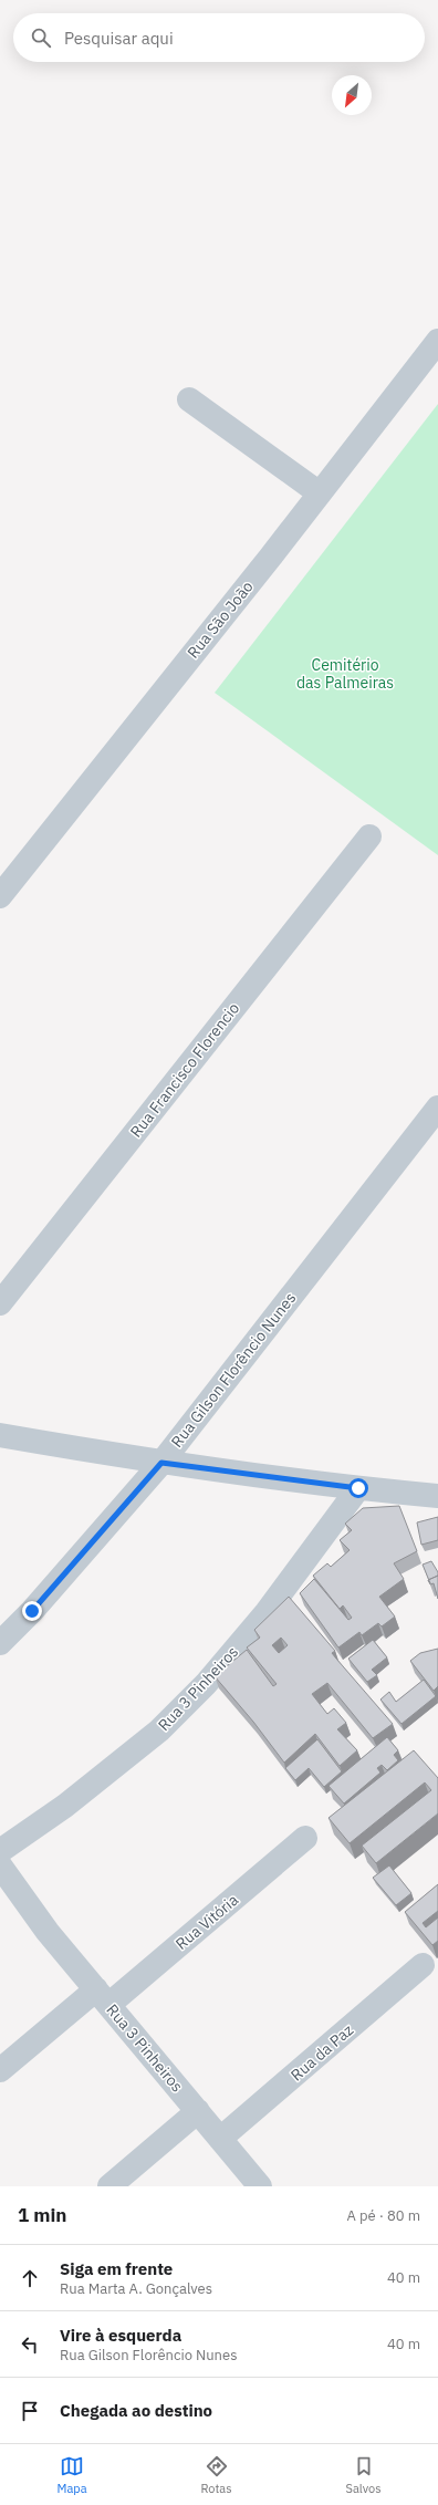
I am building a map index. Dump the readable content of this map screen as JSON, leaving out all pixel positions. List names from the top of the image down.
{
  "streets": {
    "street": [
      "Rua São João",
      "Rua Francisco Florencio",
      "Rua Gilson Florêncio Nunes",
      "Rua 3 Pinheiros",
      "Rua Vitória",
      "Rua da Paz"
    ]
  },
  "crossings": [
    ["Rua 3 Pinheiros", "Rua Vitória"],
    ["Rua 3 Pinheiros", "Rua da Paz"]
  ],
  "parks": ["Cemitério das Palmeiras"],
  "north": "bottom left",
  "page": {
    "search": "Pesquisar aqui",
    "heading": ["1 min", "A pé · 80 m"],
    "list": [
      ["Siga em frente", "Rua Marta A. Gonçalves", "40 m"],
      ["Vire à esquerda", "Rua Gilson Florêncio Nunes", "40 m"],
      "Chegada ao destino"
    ],
    "nav": ["Mapa", "Rotas", "Salvos"]
  }
}
